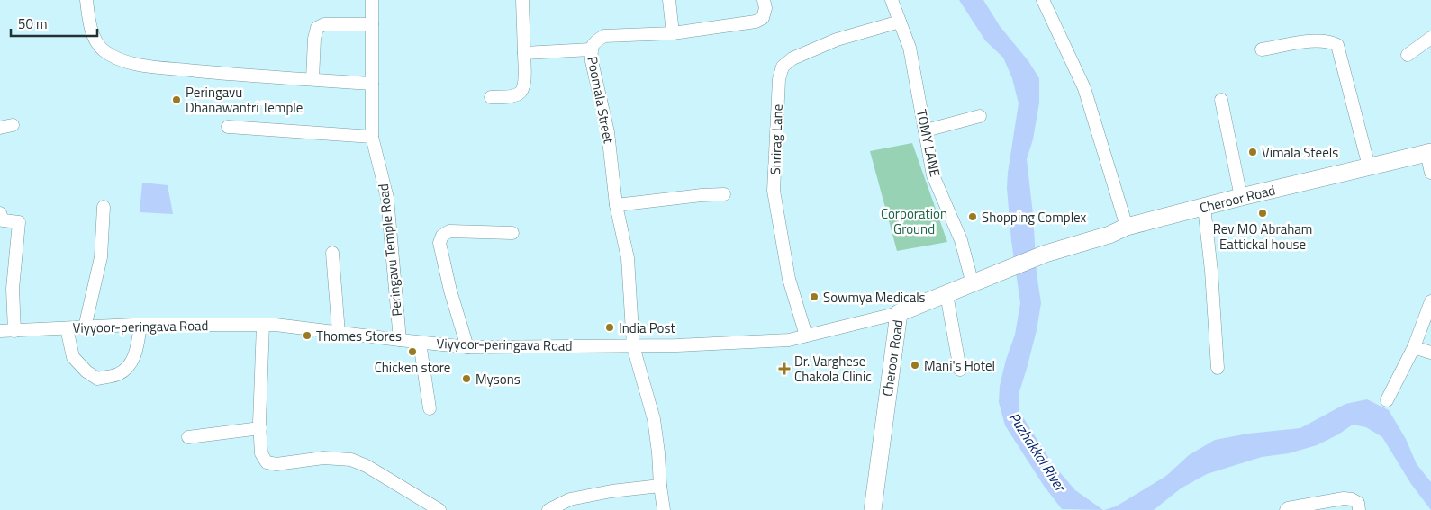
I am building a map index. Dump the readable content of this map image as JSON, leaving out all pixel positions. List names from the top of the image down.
{
  "streets": {
    "main road": ["Cheroor Road"],
    "street": [
      "Poomala Street",
      "Shrirag Lane",
      "TOMY LANE",
      "Peringavu Temple Road",
      "Viyyoor-peringava Road"
    ]
  },
  "crossings": [
    ["Poomala Street", "Viyyoor-peringava Road"],
    ["Shrirag Lane", "TOMY LANE"],
    ["Shrirag Lane", "Viyyoor-peringava Road"],
    ["TOMY LANE", "Cheroor Road"],
    ["Cheroor Road", "Viyyoor-peringava Road"],
    ["Peringavu Temple Road", "Viyyoor-peringava Road"]
  ],
  "water": ["Puzhakkal River"],
  "parks": ["Corporation Ground"],
  "places": {
    "other": [
      "Peringavu Dhanawantri Temple",
      "Vimala Steels",
      "Rev MO Abraham Eattickal house",
      "Shopping Complex",
      "Sowmya Medicals",
      "India Post",
      "Thomes Stores",
      "Chicken store",
      "Mani's Hotel",
      "Mysons"
    ],
    "health": ["Dr. Varghese Chakola Clinic"]
  },
  "scale_bar": "50 m"
}
